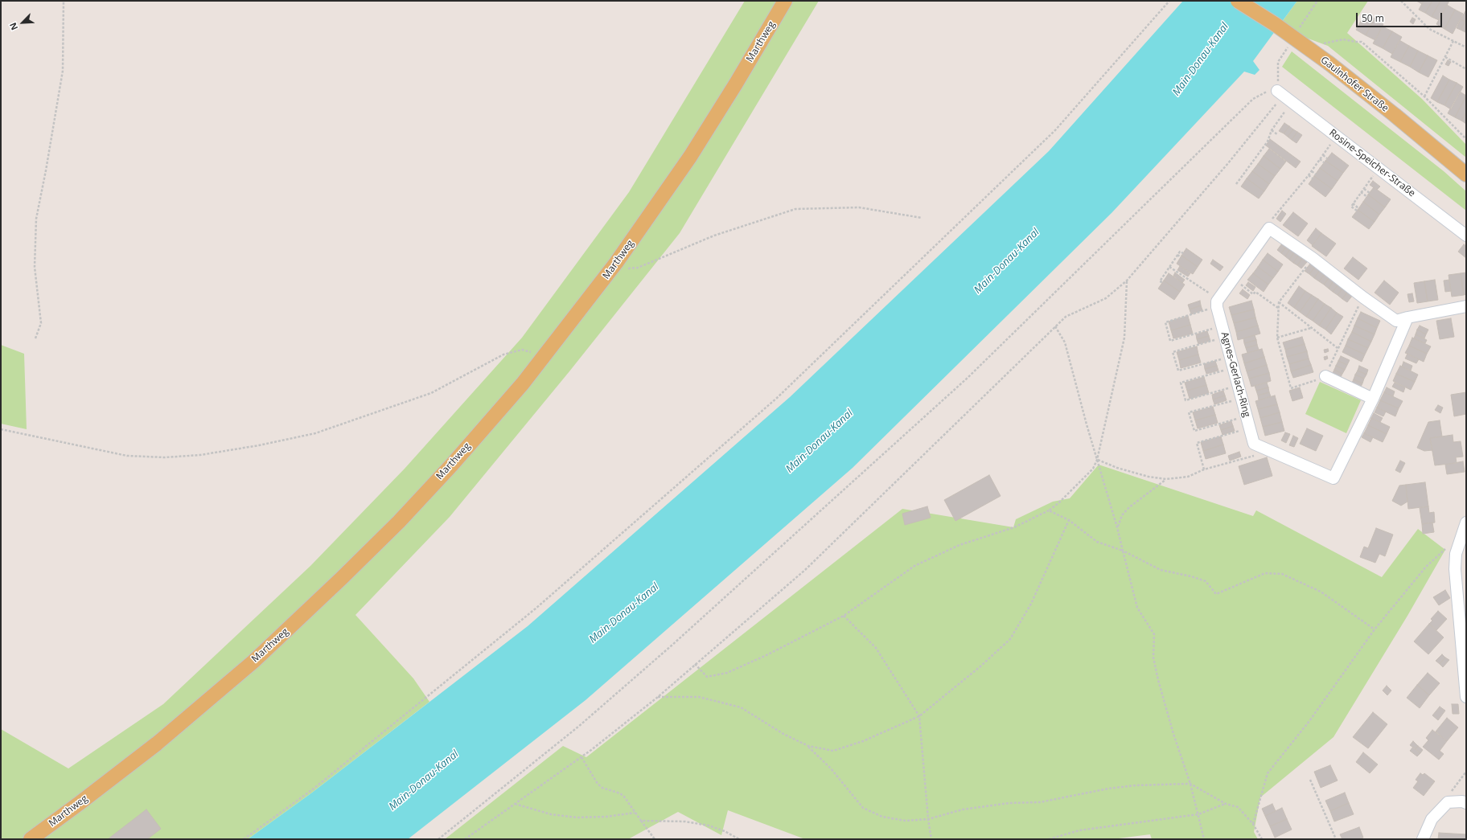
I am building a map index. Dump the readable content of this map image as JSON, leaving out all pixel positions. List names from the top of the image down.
{
  "streets": {
    "main road": ["Marthweg", "Gaulnhofer Straße"],
    "street": ["Rosine-Speicher-Straße", "Agnes-Gerlach-Ring"]
  },
  "water": ["Main-Donau-Kanal"],
  "scale_bar": "50 m",
  "north": "bottom left"
}
